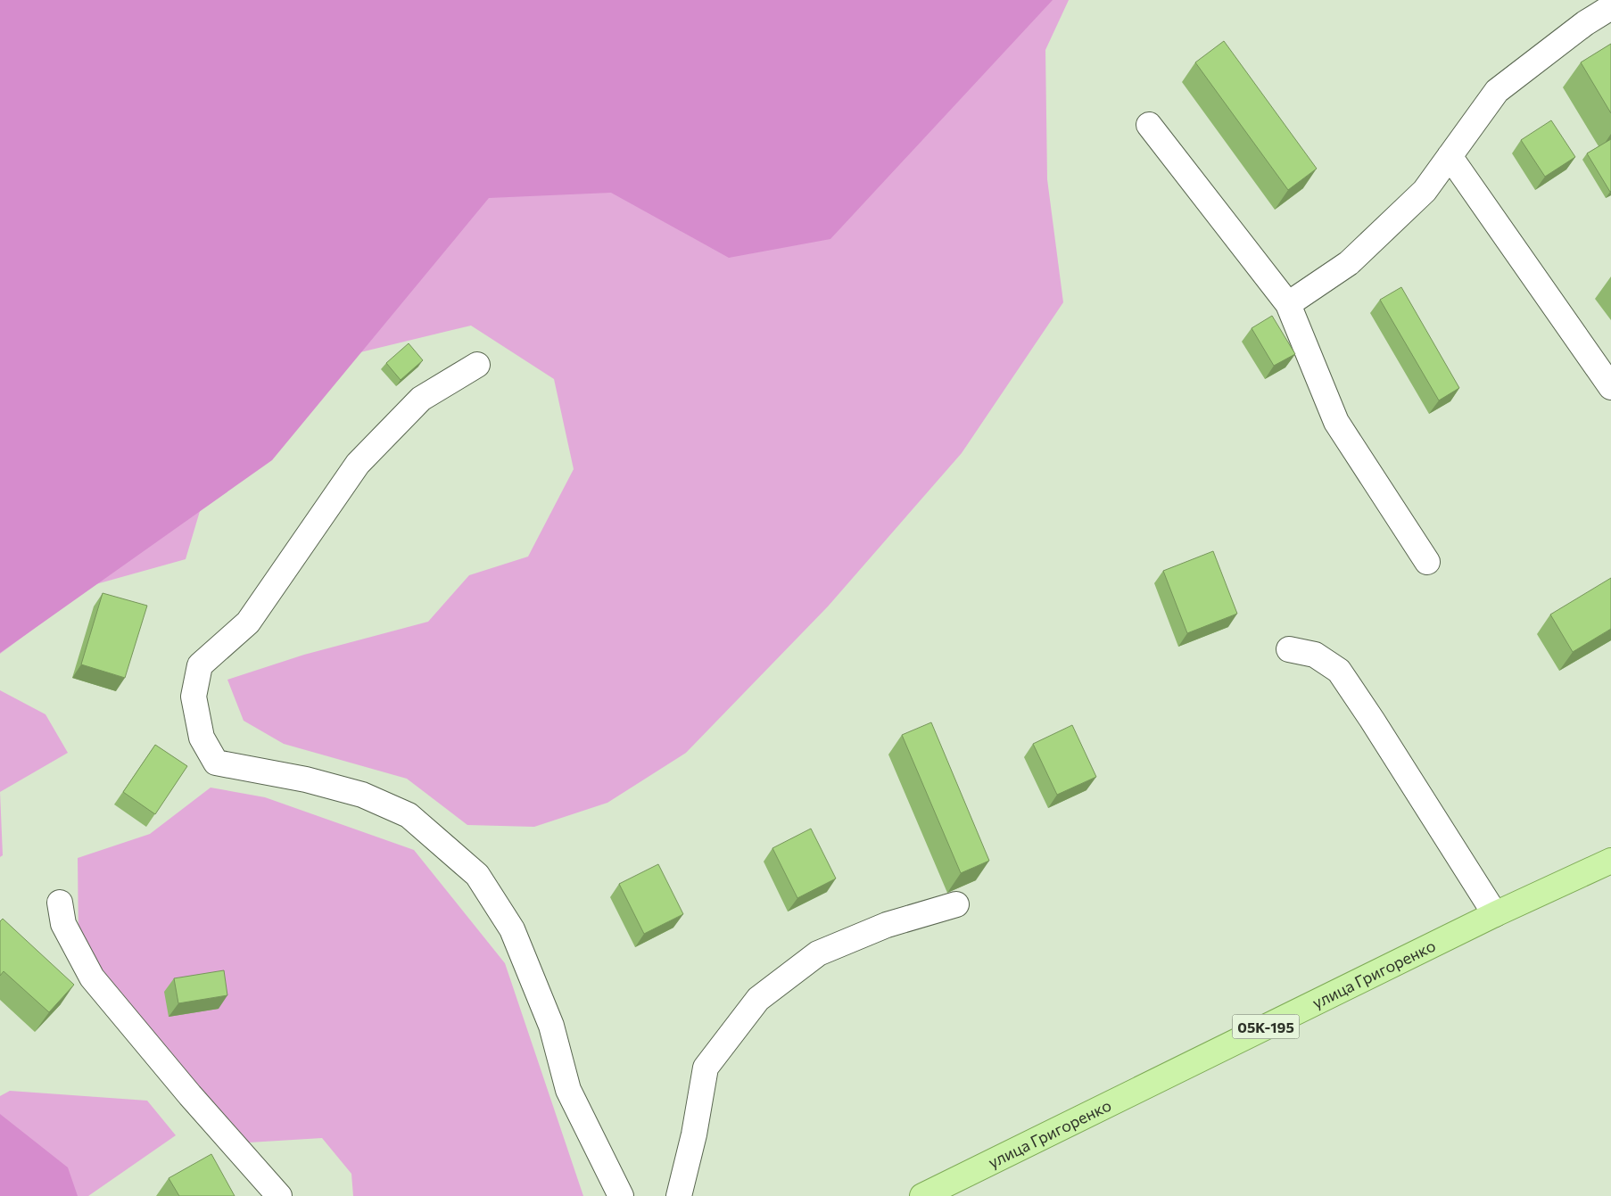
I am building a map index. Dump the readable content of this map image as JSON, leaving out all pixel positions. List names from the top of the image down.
{
  "streets": {
    "main road": ["улица Григоренко", "05К-195"]
  }
}
